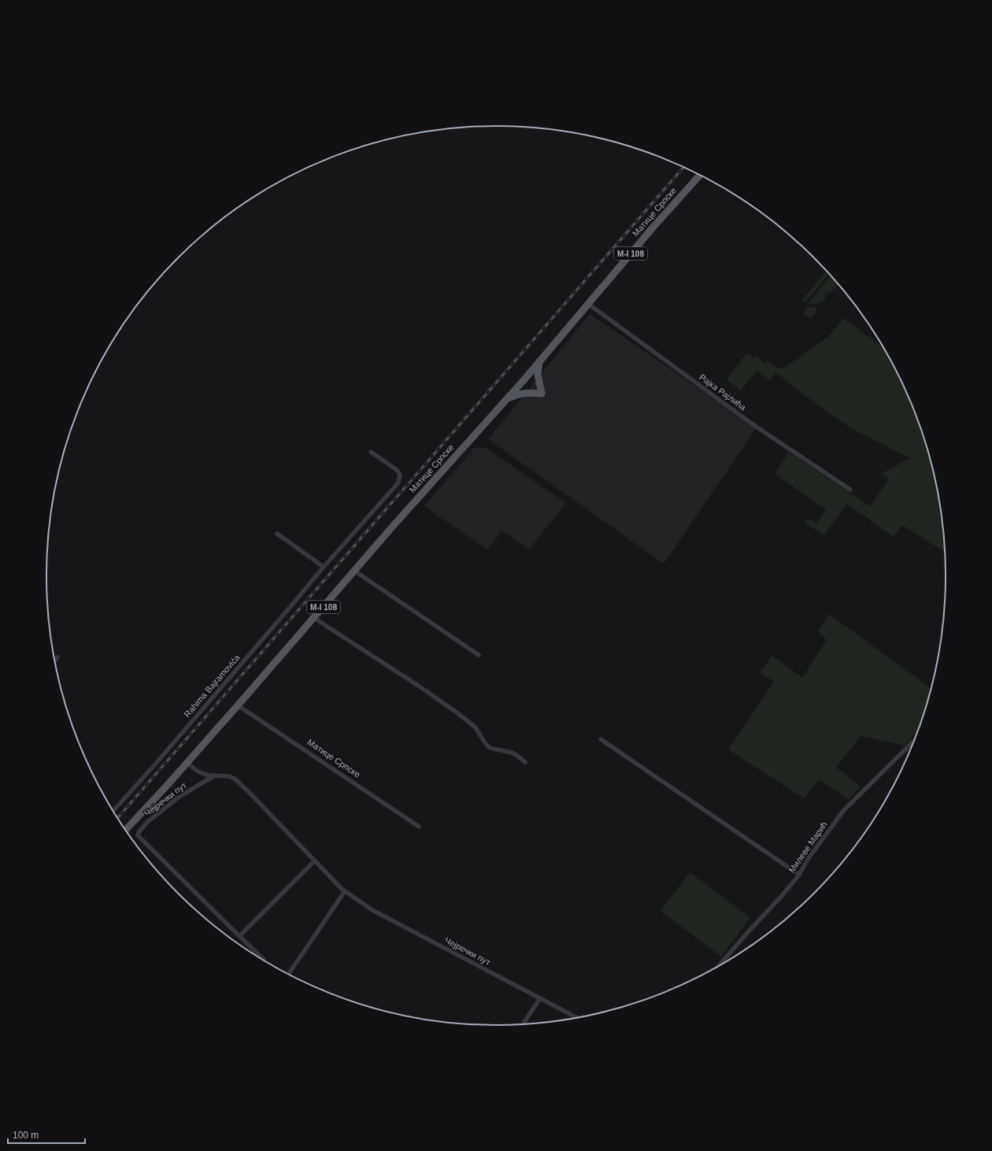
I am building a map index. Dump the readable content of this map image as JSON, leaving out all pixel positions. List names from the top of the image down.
{
  "streets": {
    "main road": ["Матице Српске", "M-I 108"],
    "street": [
      "Рајка Рајлића",
      "Rahima Bajramovića",
      "Чејречки пут",
      "Милеве Мaрић"
    ]
  },
  "crossings": [
    ["Матице Српске", "Рајка Рајлића"]
  ],
  "scale_bar": "100 m"
}
